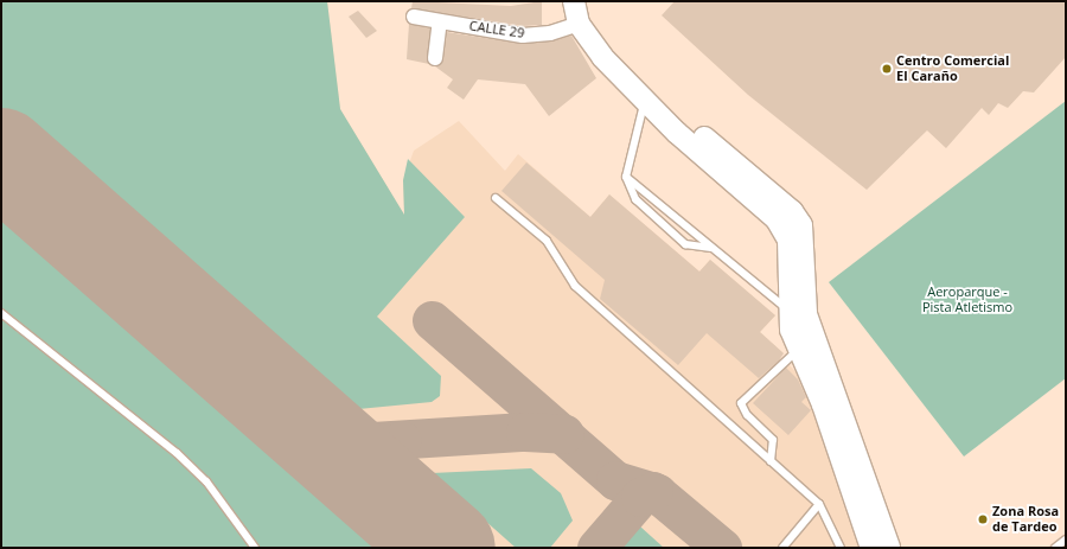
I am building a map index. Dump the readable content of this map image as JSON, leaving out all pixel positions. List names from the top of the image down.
{
  "streets": {
    "street": ["CALLE 29"]
  },
  "parks": ["Aeroparque - Pista Atletismo"],
  "places": ["Centro Comercial El Caraño", "Zona Rosa de Tardeo"]
}
